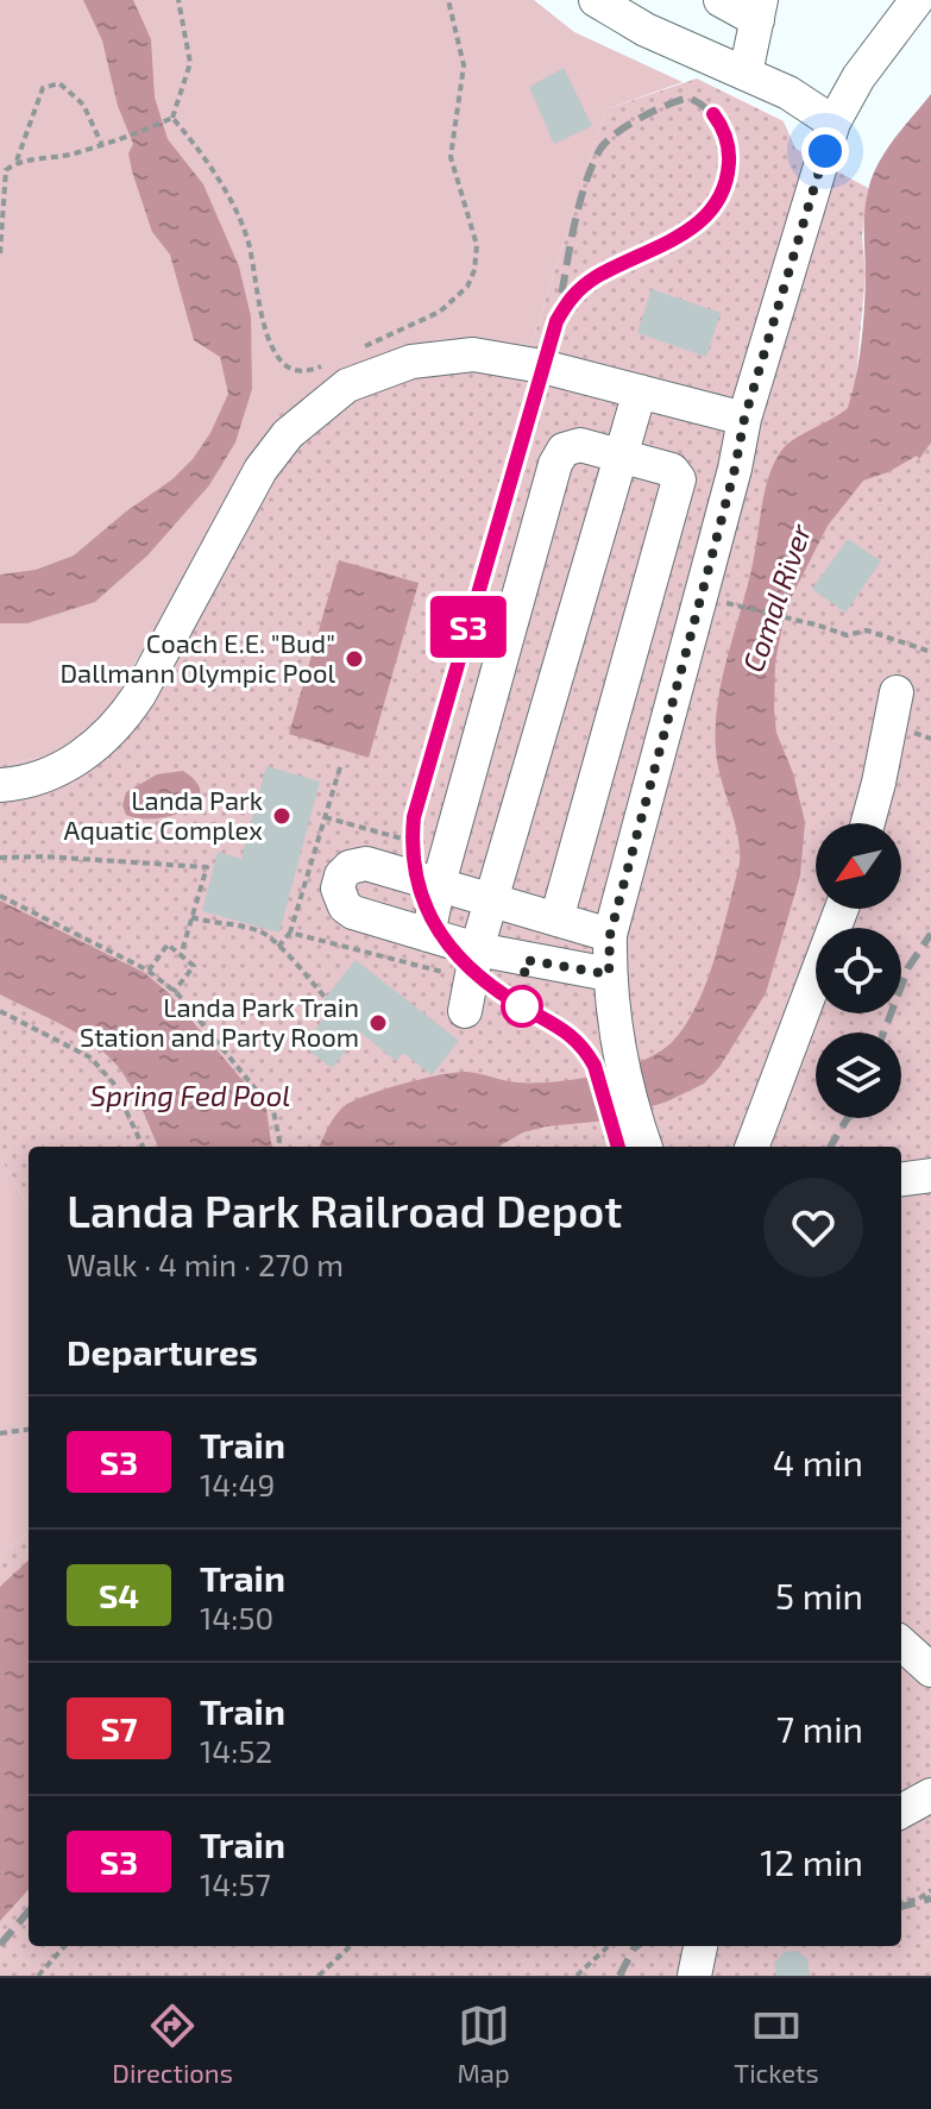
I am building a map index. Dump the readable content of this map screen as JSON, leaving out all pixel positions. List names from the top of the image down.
{
  "water": ["Comal River", "Spring Fed Pool"],
  "places": ["Coach E.E. \"Bud\" Dallmann Olympic Pool", "Landa Park Aquatic Complex", "Landa Park Train Station and Party Room"],
  "north": "bottom left",
  "page": {
    "on_map": "S3",
    "heading": [
      ["Landa Park Railroad Depot", "Walk · 4 min · 270 m"],
      "Departures"
    ],
    "list": [
      {
        "mark": "S3",
        "name": "Train",
        "note": "14:49",
        "value": "4 min"
      },
      {
        "mark": "S4",
        "name": "Train",
        "note": "14:50",
        "value": "5 min"
      },
      {
        "mark": "S7",
        "name": "Train",
        "note": "14:52",
        "value": "7 min"
      },
      {
        "mark": "S3",
        "name": "Train",
        "note": "14:57",
        "value": "12 min"
      }
    ],
    "tabs": ["Directions", "Map", "Tickets"]
  }
}
